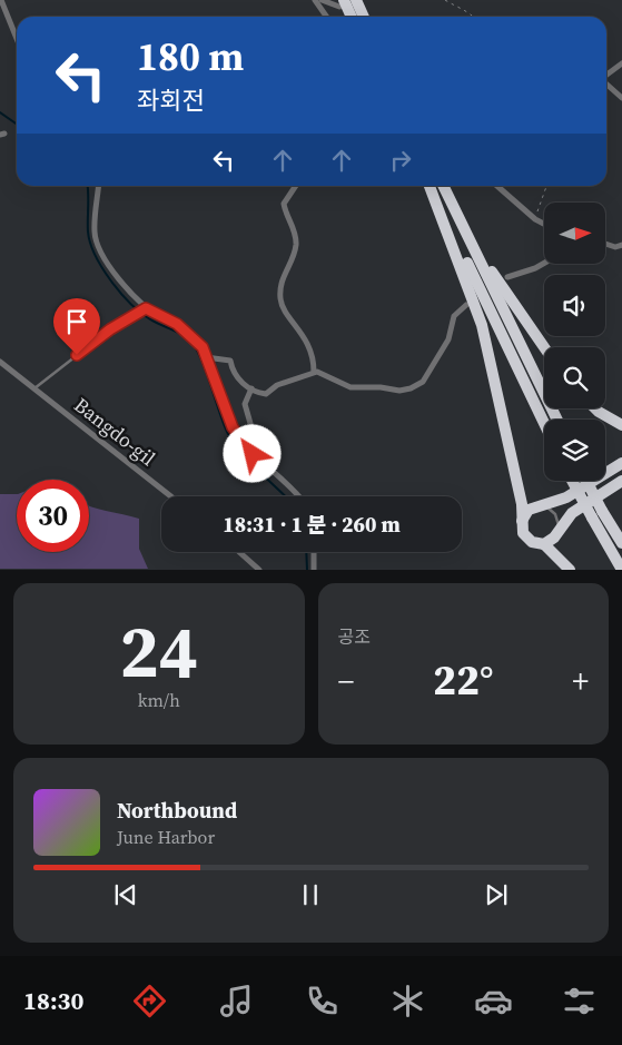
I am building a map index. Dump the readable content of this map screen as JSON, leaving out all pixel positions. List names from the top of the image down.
{
  "streets": {
    "street": ["Bangdo-gil"]
  },
  "north": "right",
  "page": {
    "turn": ["180 m", "좌회전"],
    "limit": "30",
    "trip": "18:31 · 1 분 · 260 m",
    "tile": [
      ["24", "km/h"],
      "공조"
    ],
    "heat": ["−", "22°", "+"],
    "song": ["Northbound", "June Harbor"],
    "tabs": "18:30"
  }
}
